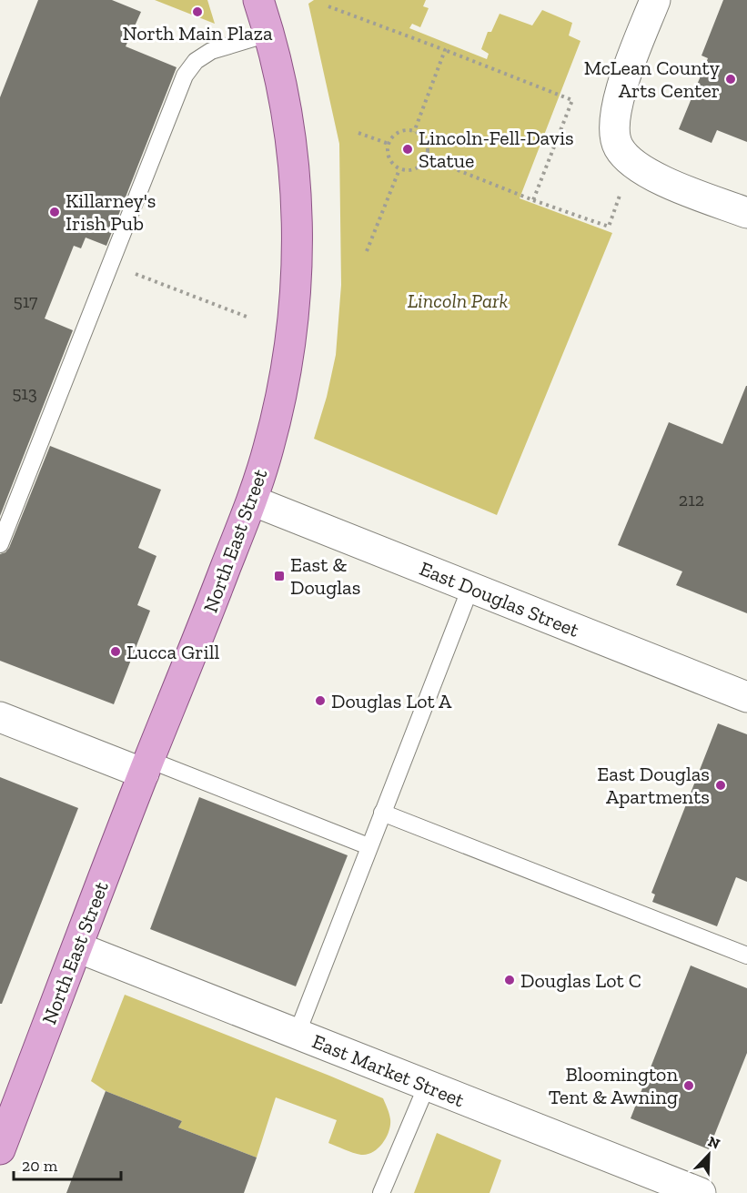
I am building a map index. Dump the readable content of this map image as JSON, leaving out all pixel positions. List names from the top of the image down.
{
  "streets": {
    "main road": ["North East Street"],
    "street": ["East Douglas Street", "East Market Street"]
  },
  "crossings": [
    ["North East Street", "East Douglas Street"],
    ["North East Street", "East Market Street"]
  ],
  "parks": ["Lincoln Park"],
  "places": {
    "other": [
      "North Main Plaza",
      "McLean County Arts Center",
      "Lincoln-Fell-Davis Statue",
      "Killarney's Irish Pub",
      "Lucca Grill",
      "Douglas Lot A",
      "East Douglas Apartments",
      "Douglas Lot C",
      "Bloomington Tent & Awning"
    ],
    "transit": ["East & Douglas"]
  },
  "house_numbers": ["517", "513", "212"],
  "scale_bar": "20 m",
  "north": "top right"
}
